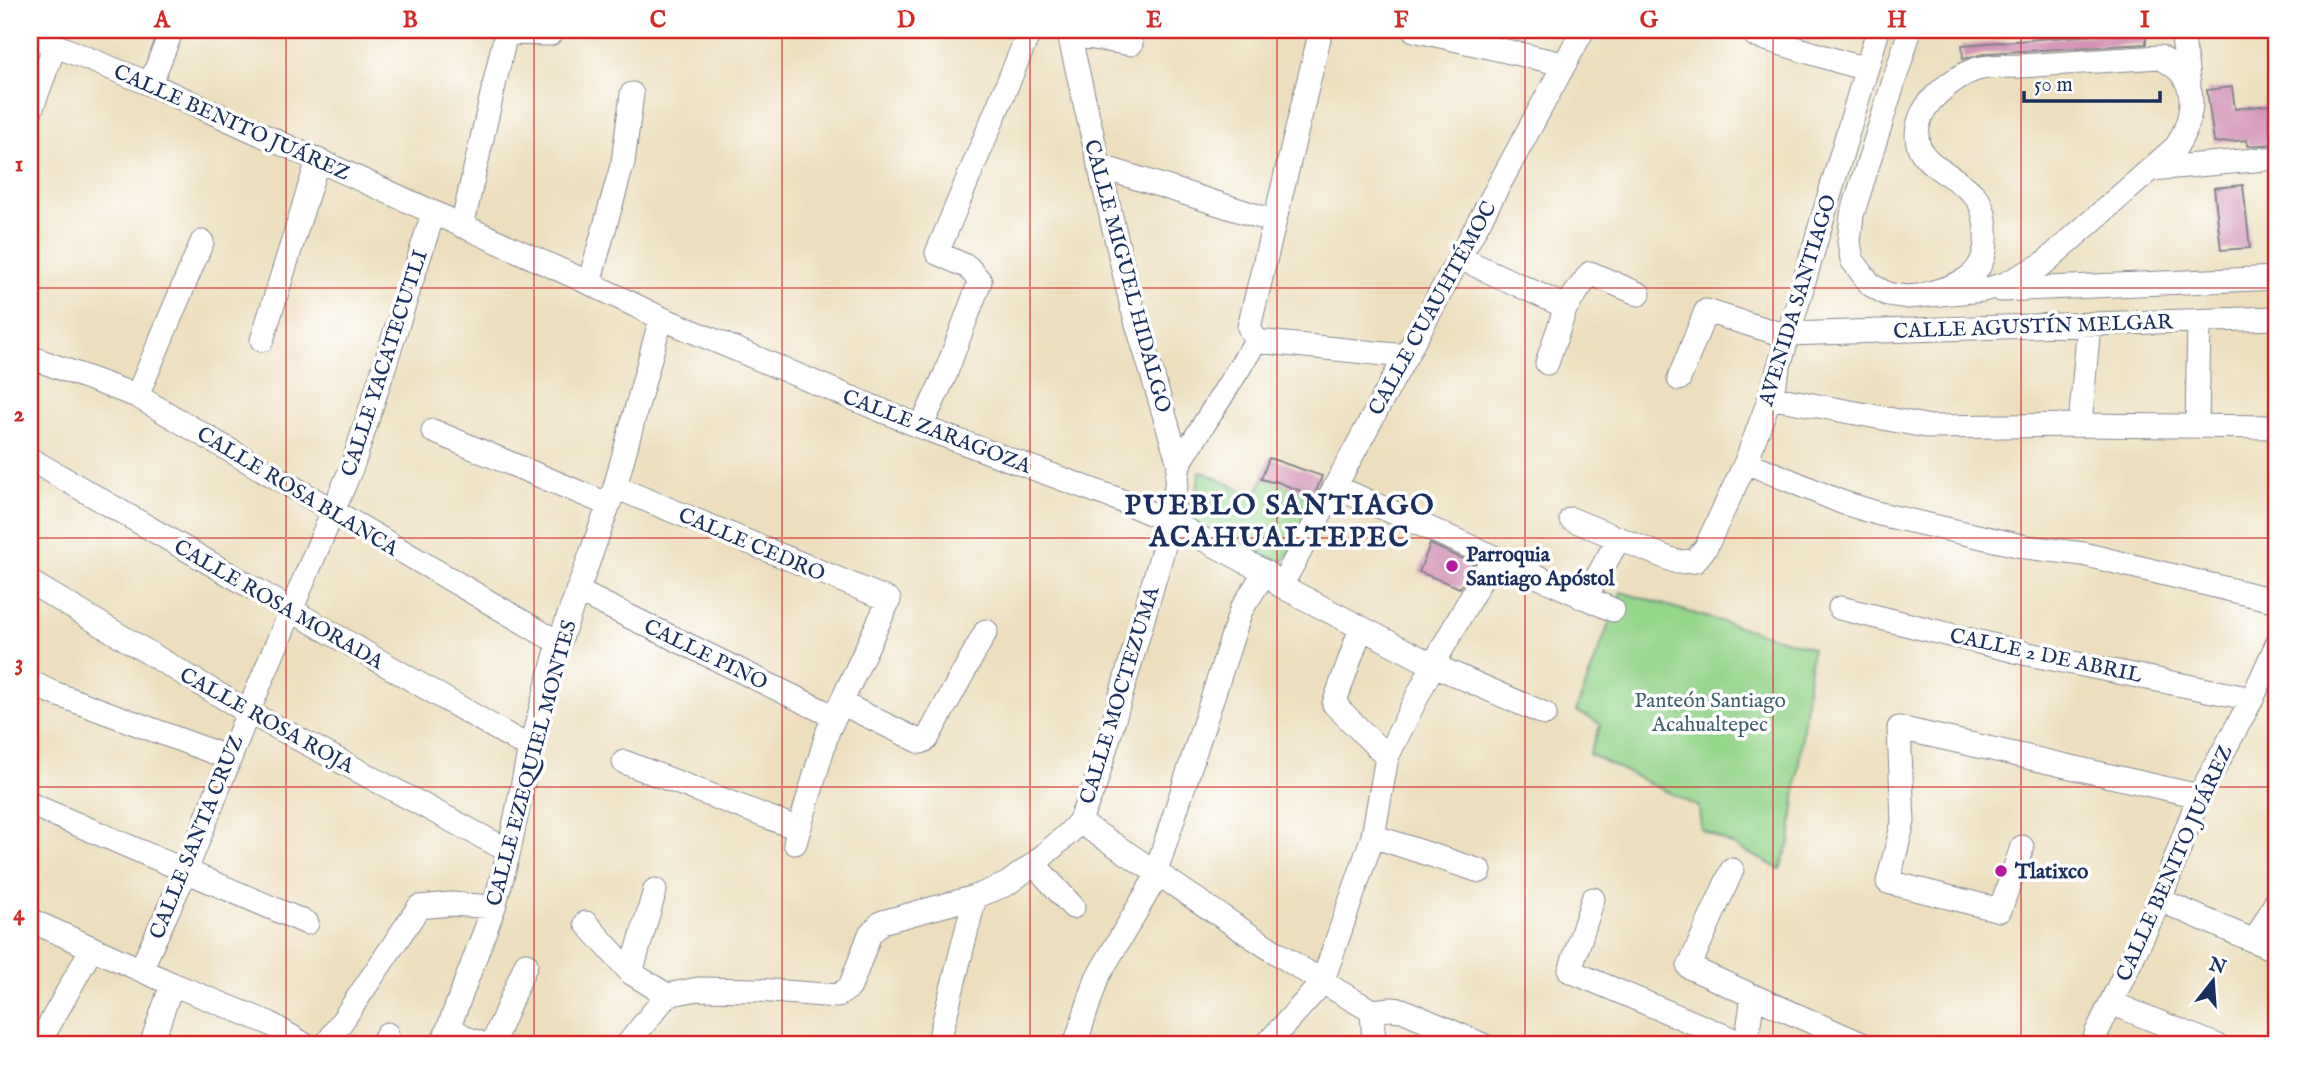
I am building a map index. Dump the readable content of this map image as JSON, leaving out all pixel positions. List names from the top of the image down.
{
  "streets": {
    "street": [
      "CALLE BENITO JUÁREZ",
      "CALLE MIGUEL HIDALGO",
      "AVENIDA SANTIAGO",
      "CALLE CUAUHTÉMOC",
      "CALLE AGUSTÍN MELGAR",
      "CALLE YACATECUTLI",
      "CALLE ZARAGOZA",
      "CALLE ROSA BLANCA",
      "CALLE CEDRO",
      "CALLE ROSA MORADA",
      "CALLE PINO",
      "CALLE 2 DE ABRIL",
      "CALLE MOCTEZUMA",
      "CALLE ROSA ROJA",
      "CALLE EZEQUIEL MONTES",
      "CALLE SANTA CRUZ"
    ]
  },
  "crossings": [
    ["CALLE BENITO JUÁREZ", "CALLE YACATECUTLI"],
    ["CALLE BENITO JUÁREZ", "CALLE ZARAGOZA"],
    ["CALLE BENITO JUÁREZ", "CALLE 2 DE ABRIL"],
    ["CALLE MIGUEL HIDALGO", "CALLE ZARAGOZA"],
    ["CALLE MIGUEL HIDALGO", "CALLE MOCTEZUMA"],
    ["AVENIDA SANTIAGO", "CALLE AGUSTÍN MELGAR"],
    ["CALLE CUAUHTÉMOC", "CALLE ZARAGOZA"],
    ["CALLE YACATECUTLI", "CALLE ZARAGOZA"],
    ["CALLE YACATECUTLI", "CALLE ROSA BLANCA"],
    ["CALLE YACATECUTLI", "CALLE SANTA CRUZ"],
    ["CALLE ZARAGOZA", "CALLE MOCTEZUMA"],
    ["CALLE ZARAGOZA", "CALLE EZEQUIEL MONTES"],
    ["CALLE ROSA BLANCA", "CALLE EZEQUIEL MONTES"],
    ["CALLE ROSA BLANCA", "CALLE SANTA CRUZ"],
    ["CALLE CEDRO", "CALLE PINO"],
    ["CALLE CEDRO", "CALLE EZEQUIEL MONTES"],
    ["CALLE ROSA MORADA", "CALLE EZEQUIEL MONTES"],
    ["CALLE ROSA MORADA", "CALLE SANTA CRUZ"],
    ["CALLE PINO", "CALLE EZEQUIEL MONTES"],
    ["CALLE ROSA ROJA", "CALLE EZEQUIEL MONTES"],
    ["CALLE ROSA ROJA", "CALLE SANTA CRUZ"]
  ],
  "districts": ["PUEBLO SANTIAGO ACAHUALTEPEC"],
  "parks": ["Panteón Santiago Acahualtepec"],
  "places": ["Parroquia Santiago Apóstol", "Tlatixco"],
  "scale_bar": "50 m",
  "north": "top",
  "grid": {
    "columns": [
      "A",
      "B",
      "C",
      "D",
      "E",
      "F",
      "G",
      "H",
      "I"
    ],
    "rows": [
      "1",
      "2",
      "3",
      "4"
    ]
  }
}
